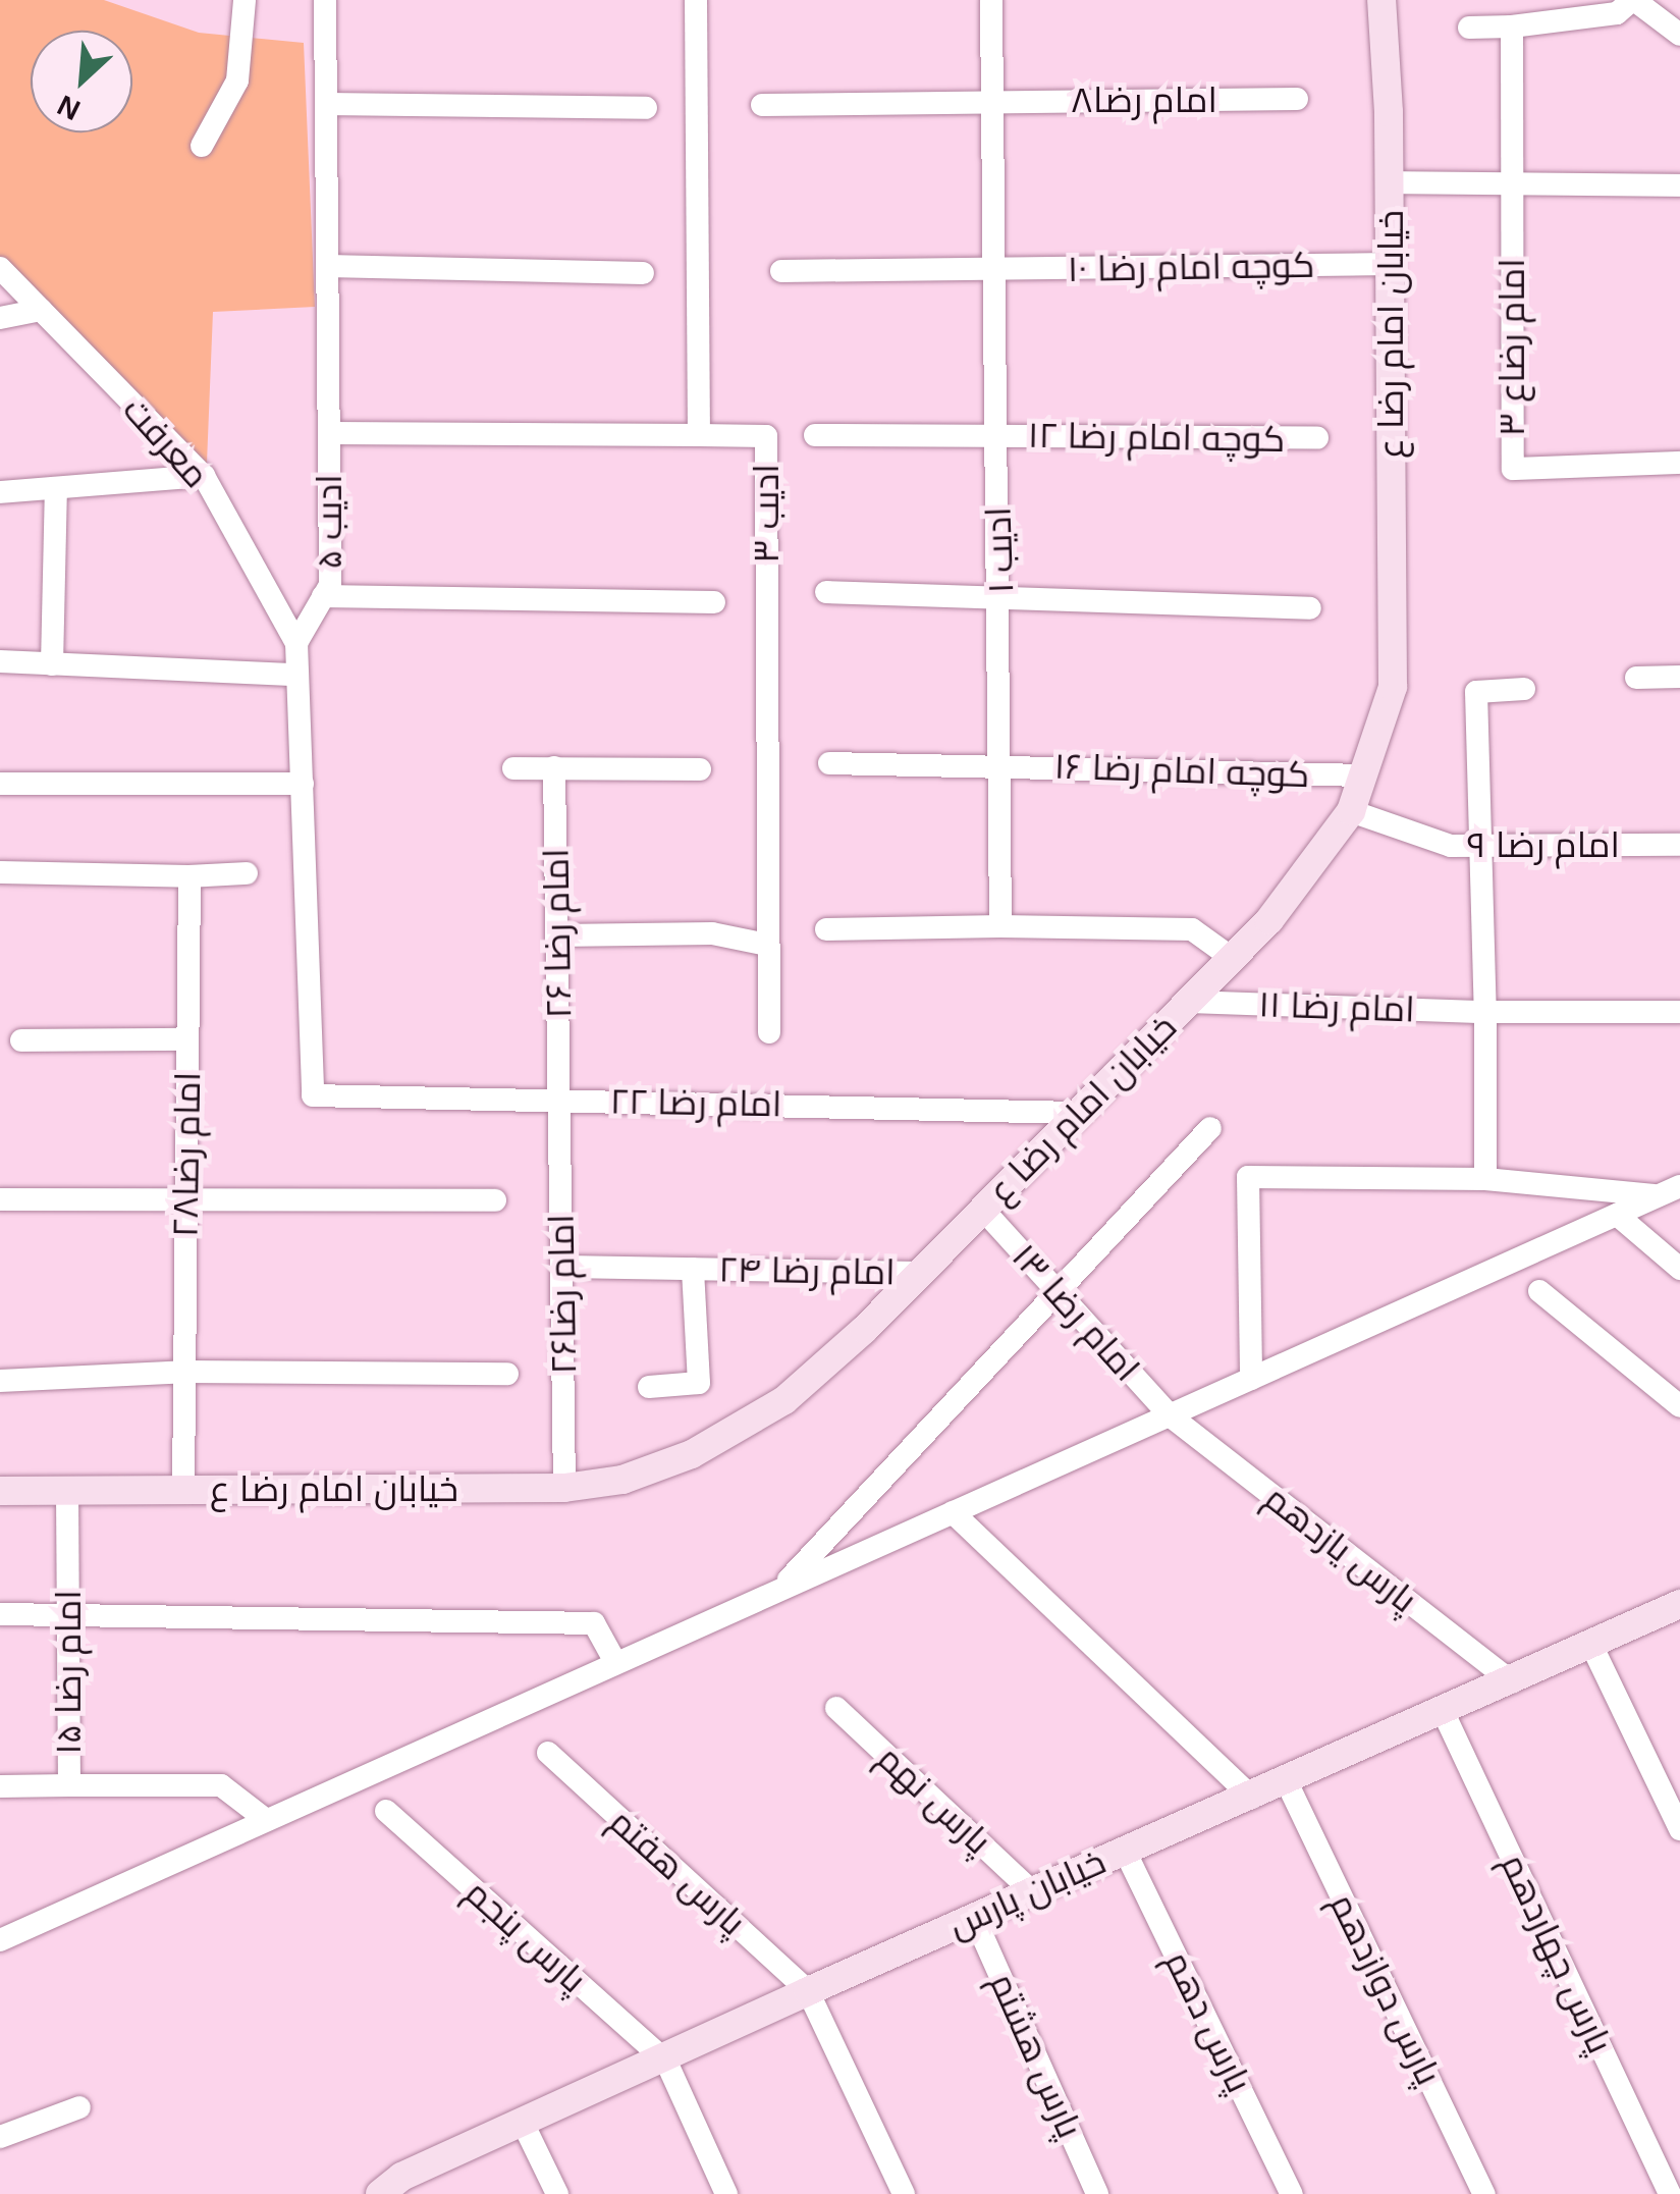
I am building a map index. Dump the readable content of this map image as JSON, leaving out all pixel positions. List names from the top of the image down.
{
  "streets": {
    "main road": ["خیابان امام رضا ع", "خیابان پارس"],
    "street": [
      "امام رضا۸",
      "کوچه امام رضا ۱۰",
      "امام رضا‌ع ۳",
      "کوچه امام رضا ۱۲",
      "معرفت",
      "ادیب ۳",
      "ادیب ۵",
      "ادیب ۱",
      "کوچه امام رضا ۱۶",
      "امام رضا ۹",
      "امام رضا ۲۶",
      "امام رضا ۱۱",
      "امام رضا ۲۲",
      "امام رضا۲۸",
      "امام رضا ۲۴",
      "امام رضا۲۶",
      "امام رضا ۱۳",
      "پارس‌‌ یازدهم",
      "۱۵ امام رضا",
      "پارس‌‌ نهم",
      "پارس‌‌ هفتم",
      "پارس‌‌ پنجم",
      "پارس‌‌ چهاردهم",
      "پارس‌‌ دوازدهم",
      "پارس‌‌ دهم",
      "پارس‌‌ هشتم"
    ]
  },
  "crossings": [
    ["امام رضا۸", "ادیب ۱"],
    ["کوچه امام رضا ۱۰", "خیابان امام رضا ع"],
    ["کوچه امام رضا ۱۰", "ادیب ۱"],
    ["خیابان امام رضا ع", "کوچه امام رضا ۱۶"],
    ["خیابان امام رضا ع", "امام رضا ۹"],
    ["خیابان امام رضا ع", "امام رضا ۱۱"],
    ["خیابان امام رضا ع", "امام رضا ۲۲"],
    ["خیابان امام رضا ع", "امام رضا۲۸"],
    ["خیابان امام رضا ع", "امام رضا ۲۴"],
    ["خیابان امام رضا ع", "امام رضا۲۶"],
    ["خیابان امام رضا ع", "امام رضا ۱۳"],
    ["خیابان امام رضا ع", "۱۵ امام رضا"],
    ["کوچه امام رضا ۱۲", "ادیب ۱"],
    ["معرفت", "ادیب ۵"],
    ["ادیب ۵", "امام رضا ۲۲"],
    ["ادیب ۱", "کوچه امام رضا ۱۶"],
    ["امام رضا ۲۶", "امام رضا ۲۲"],
    ["امام رضا ۲۶", "امام رضا۲۶"],
    ["امام رضا ۲۲", "امام رضا۲۶"],
    ["امام رضا ۲۴", "امام رضا۲۶"],
    ["امام رضا ۱۳", "پارس‌‌ یازدهم"],
    ["پارس‌‌ یازدهم", "خیابان پارس"],
    ["پارس‌‌ نهم", "خیابان پارس"],
    ["پارس‌‌ هفتم", "خیابان پارس"],
    ["خیابان پارس", "پارس‌‌ پنجم"],
    ["خیابان پارس", "پارس‌‌ چهاردهم"],
    ["خیابان پارس", "پارس‌‌ دوازدهم"],
    ["خیابان پارس", "پارس‌‌ دهم"],
    ["خیابان پارس", "پارس‌‌ هشتم"]
  ],
  "north": "bottom left"
}
